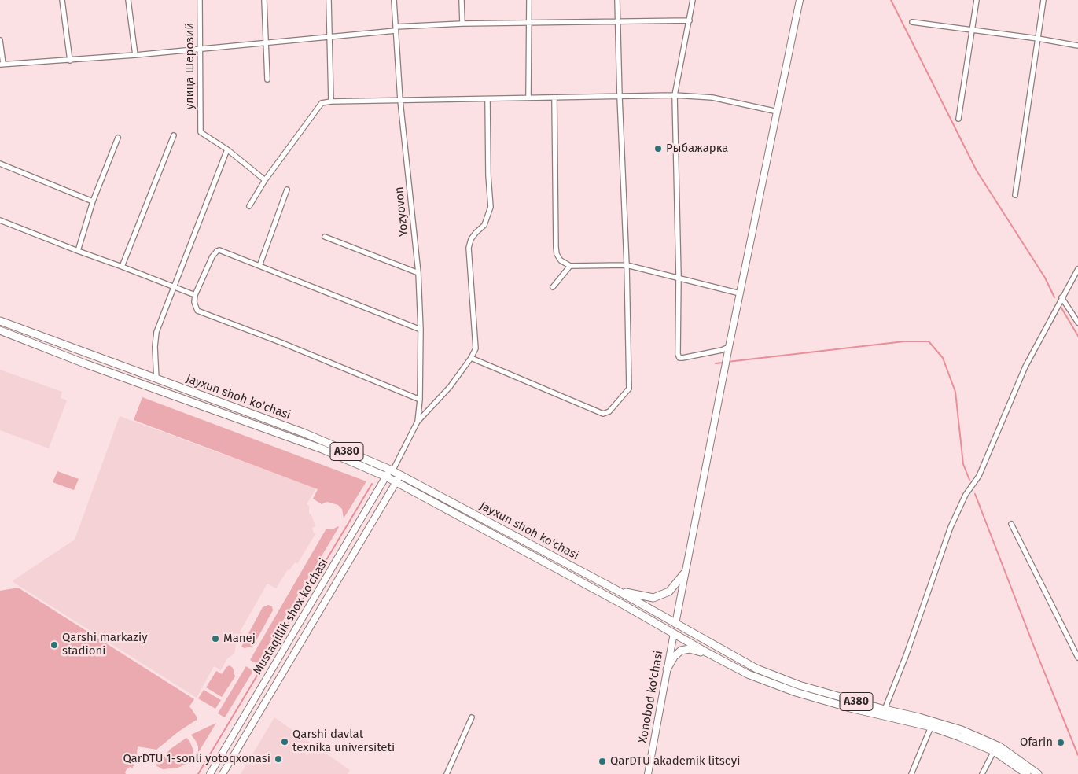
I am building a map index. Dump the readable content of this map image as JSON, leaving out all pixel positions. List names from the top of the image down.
{
  "streets": {
    "highway": ["Jayxun shoh ko'chasi", "A380"],
    "main road": ["Mustaqillik shox ko'chasi", "Xonobod ko'chasi"],
    "street": ["улица Шерозий", "Yozyovon"]
  },
  "crossings": [
    ["Jayxun shoh ko'chasi", "Mustaqillik shox ko'chasi"],
    ["Jayxun shoh ko'chasi", "Xonobod ko'chasi"]
  ],
  "places": [
    "Рыбажарка",
    "Manej",
    "Qarshi markaziy stadioni",
    "Qarshi davlat texnika universiteti",
    "Ofarin",
    "QarDTU 1-sonli yotoqxonasi",
    "QarDTU akademik litseyi"
  ]
}
